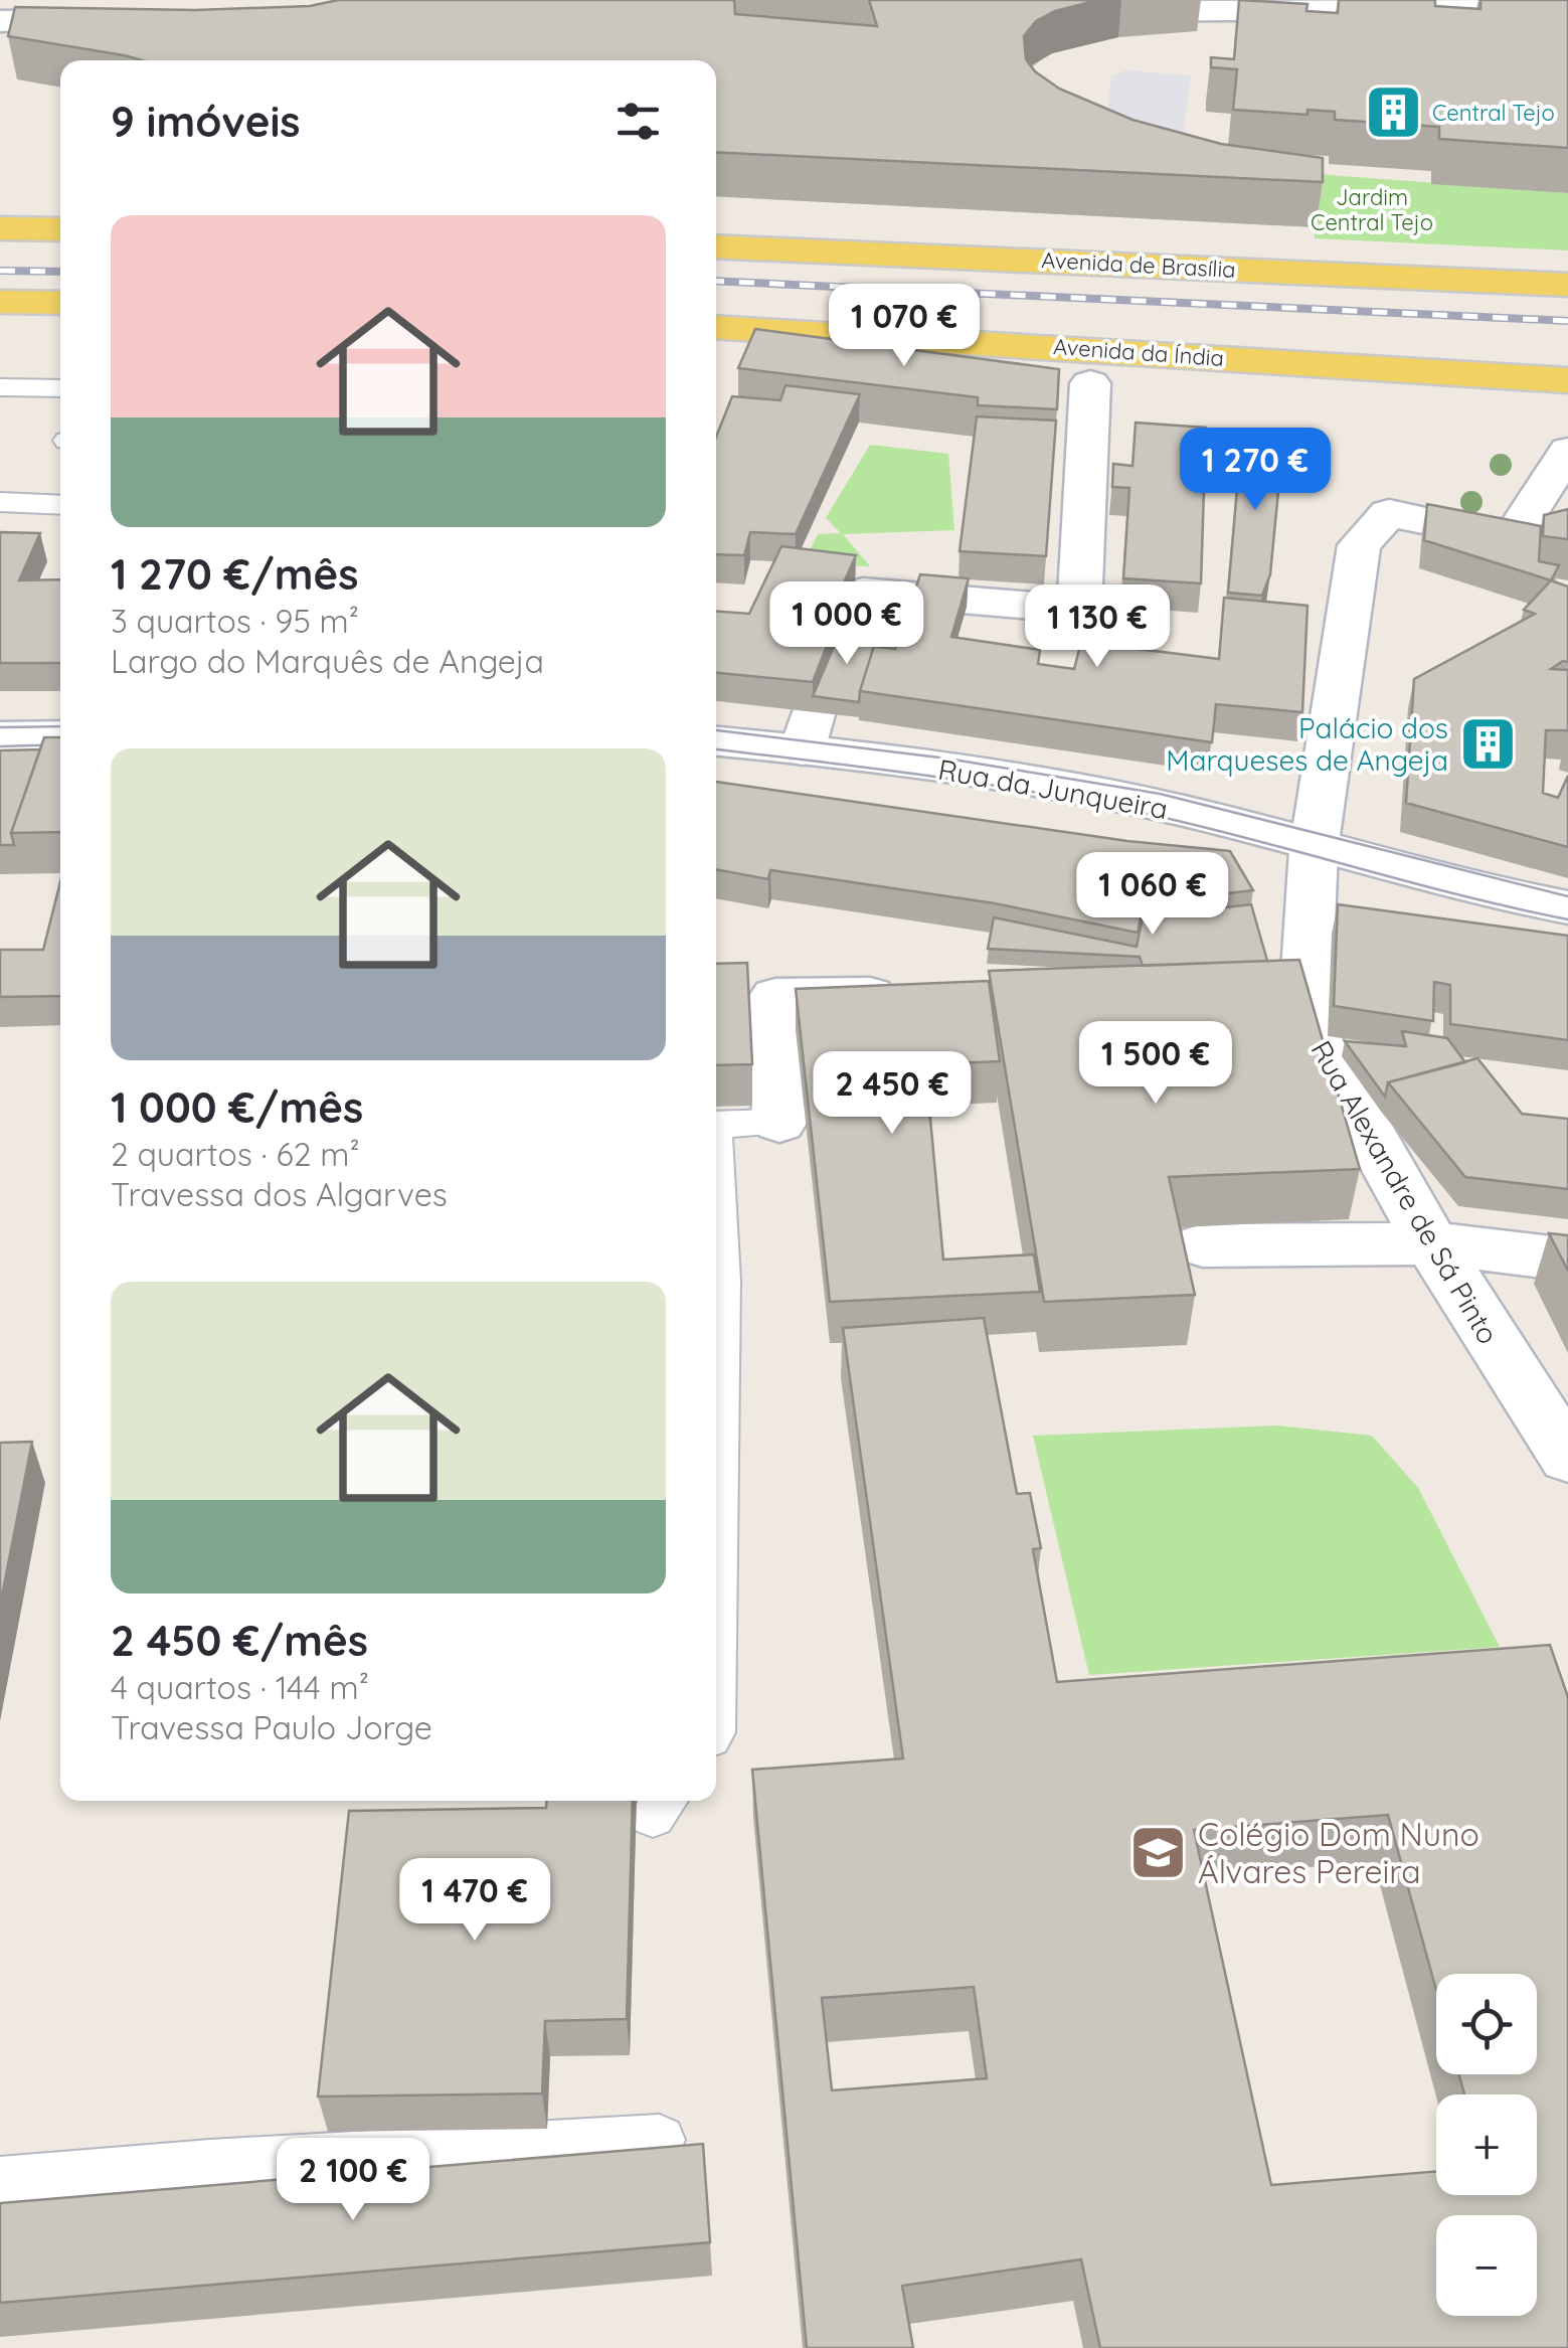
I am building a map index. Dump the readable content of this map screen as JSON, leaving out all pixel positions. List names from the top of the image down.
{
  "streets": {
    "main road": ["Avenida de Brasília", "Avenida da Índia"],
    "street": ["Rua da Junqueira", "Rua Alexandre de Sá Pinto"]
  },
  "crossings": [
    ["Rua da Junqueira", "Rua Alexandre de Sá Pinto"]
  ],
  "parks": ["Jardim Central Tejo"],
  "places": {
    "building": ["Central Tejo", "Palácio dos Marqueses de Angeja"],
    "school or university": ["Colégio Dom Nuno Álvares Pereira"]
  },
  "page": {
    "heading": "9 imóveis",
    "list": [
      {
        "name": "1 270 €/mês",
        "note": "3 quartos · 95 m² · Largo do Marquês de Angeja"
      },
      {
        "name": "1 000 €/mês",
        "note": "2 quartos · 62 m² · Travessa dos Algarves"
      },
      {
        "name": "2 450 €/mês",
        "note": "4 quartos · 144 m² · Travessa Paulo Jorge"
      }
    ],
    "price": [
      "1 070 €",
      "1 270 €",
      "1 000 €",
      "1 130 €",
      "1 060 €",
      "1 500 €",
      "2 450 €",
      "1 470 €",
      "2 100 €"
    ],
    "map_buttons": ["+", "−"]
  }
}
